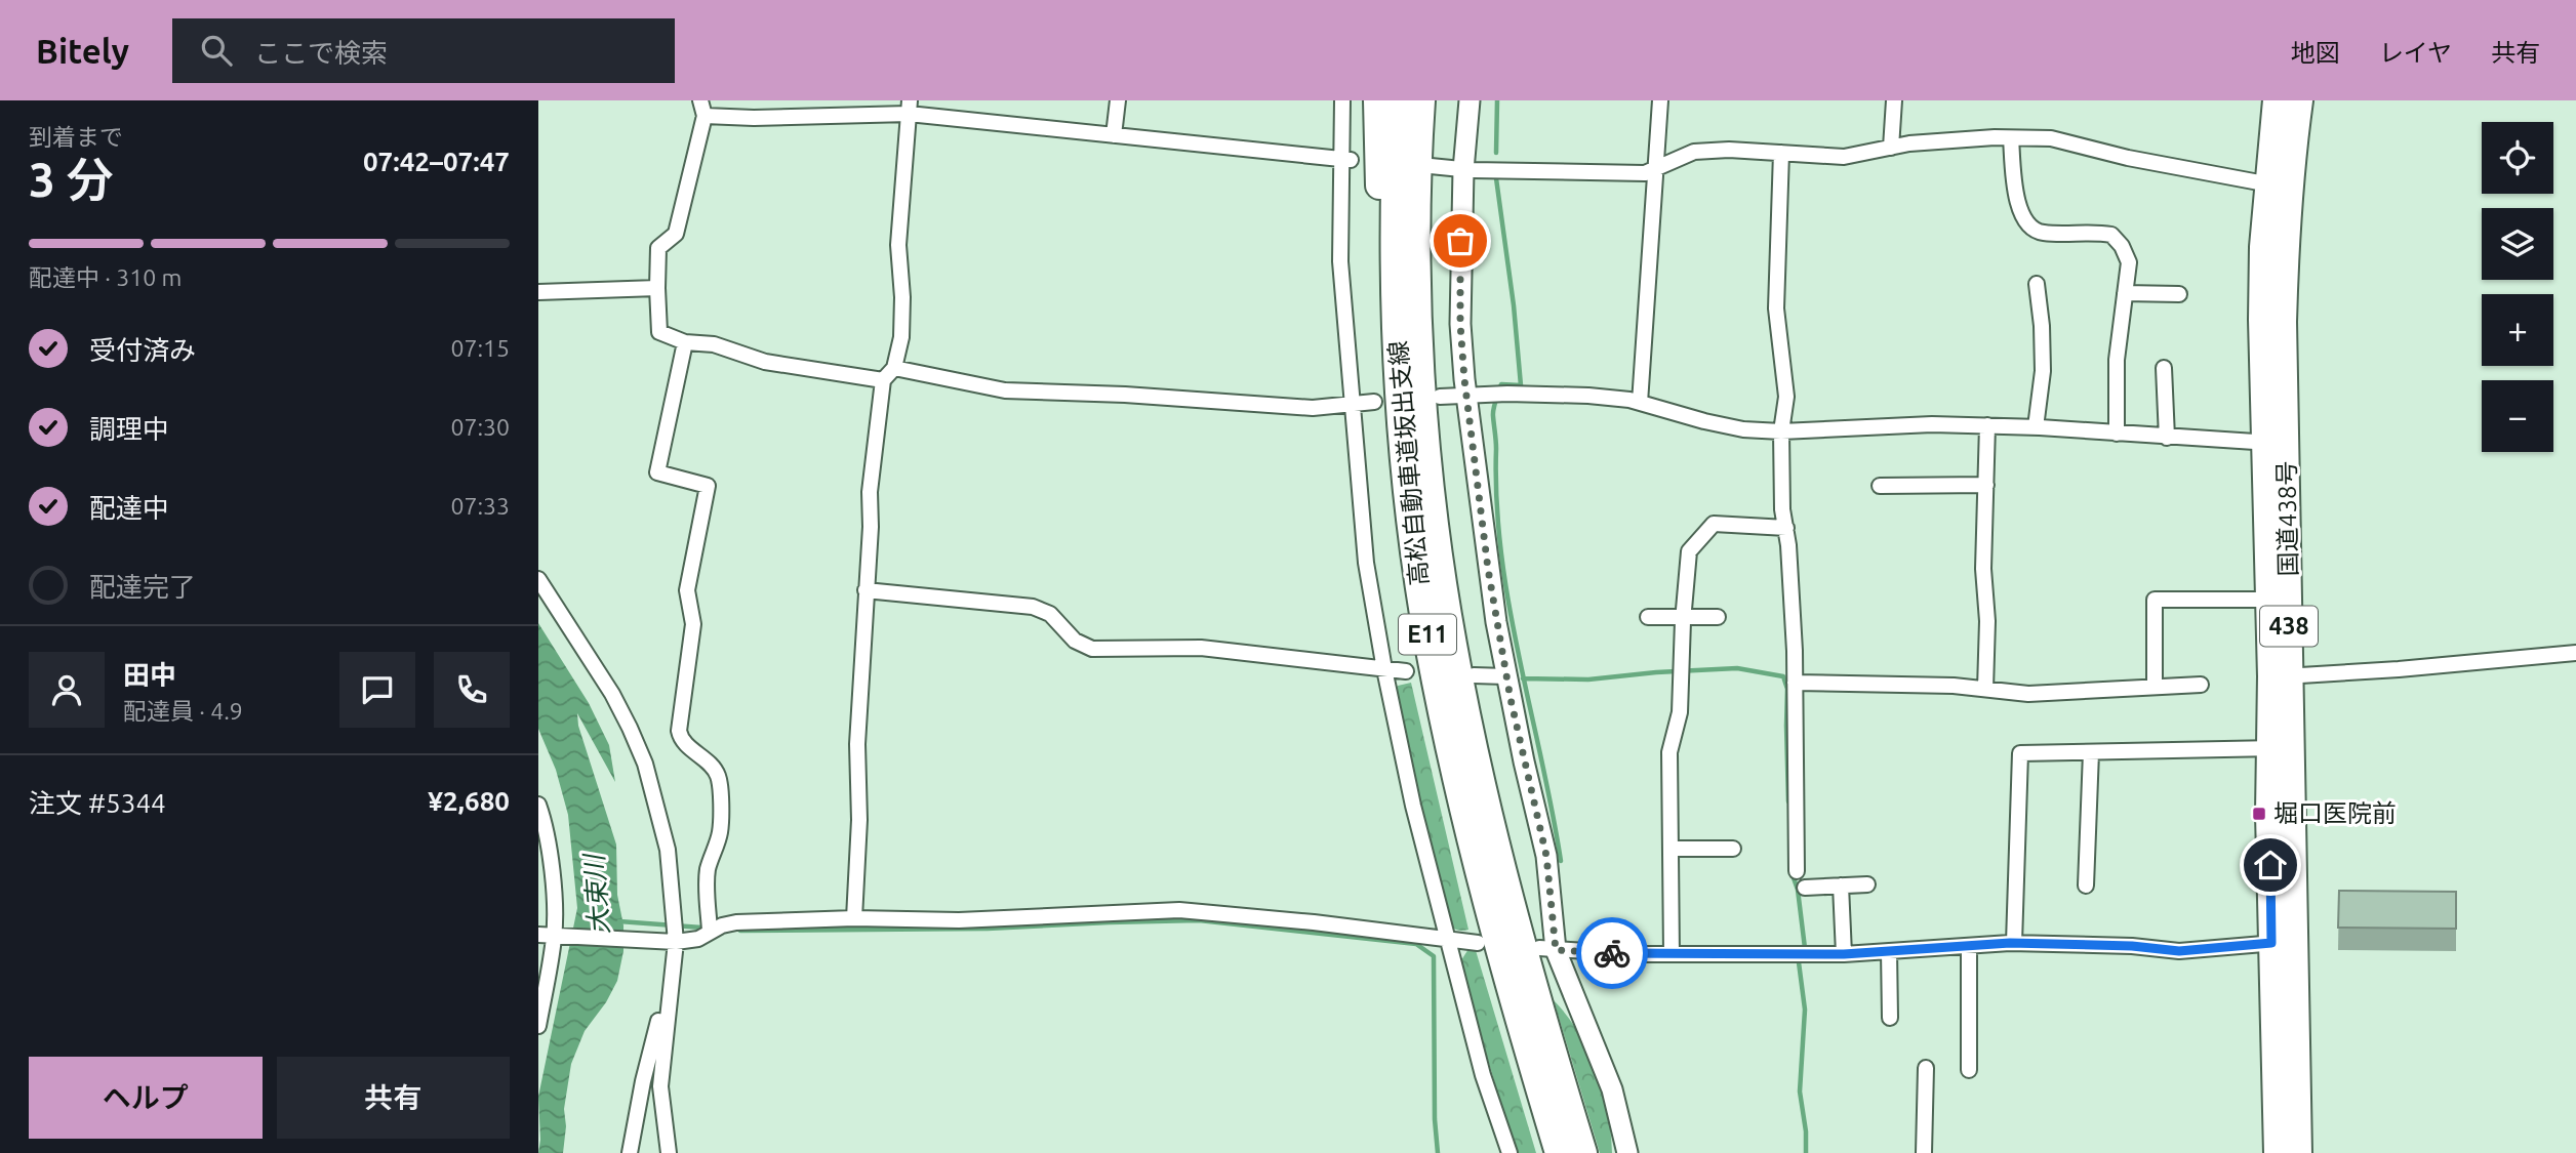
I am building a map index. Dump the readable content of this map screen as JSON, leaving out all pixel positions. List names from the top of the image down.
{
  "streets": {
    "highway": [
      "高松自動車道坂出支線",
      "国道438号",
      "438",
      "E11"
    ]
  },
  "water": ["大束川"],
  "places": {
    "transit": ["堀口医院前"]
  },
  "page": {
    "header": "Bitely",
    "search": "ここで検索",
    "nav": ["地図", "レイヤ", "共有"],
    "heading": ["3 分", "到着まで", "07:42–07:47"],
    "panel": [
      "田中",
      "配達員 · 4.9",
      "注文 #5344",
      "¥2,680"
    ],
    "map_buttons": ["+", "−"],
    "bar": "配達中 · 310 m",
    "list": [
      ["受付済み", "07:15"],
      ["調理中", "07:30"],
      ["配達中", "07:33"],
      "配達完了"
    ],
    "buttons": ["ヘルプ", "共有"]
  }
}
